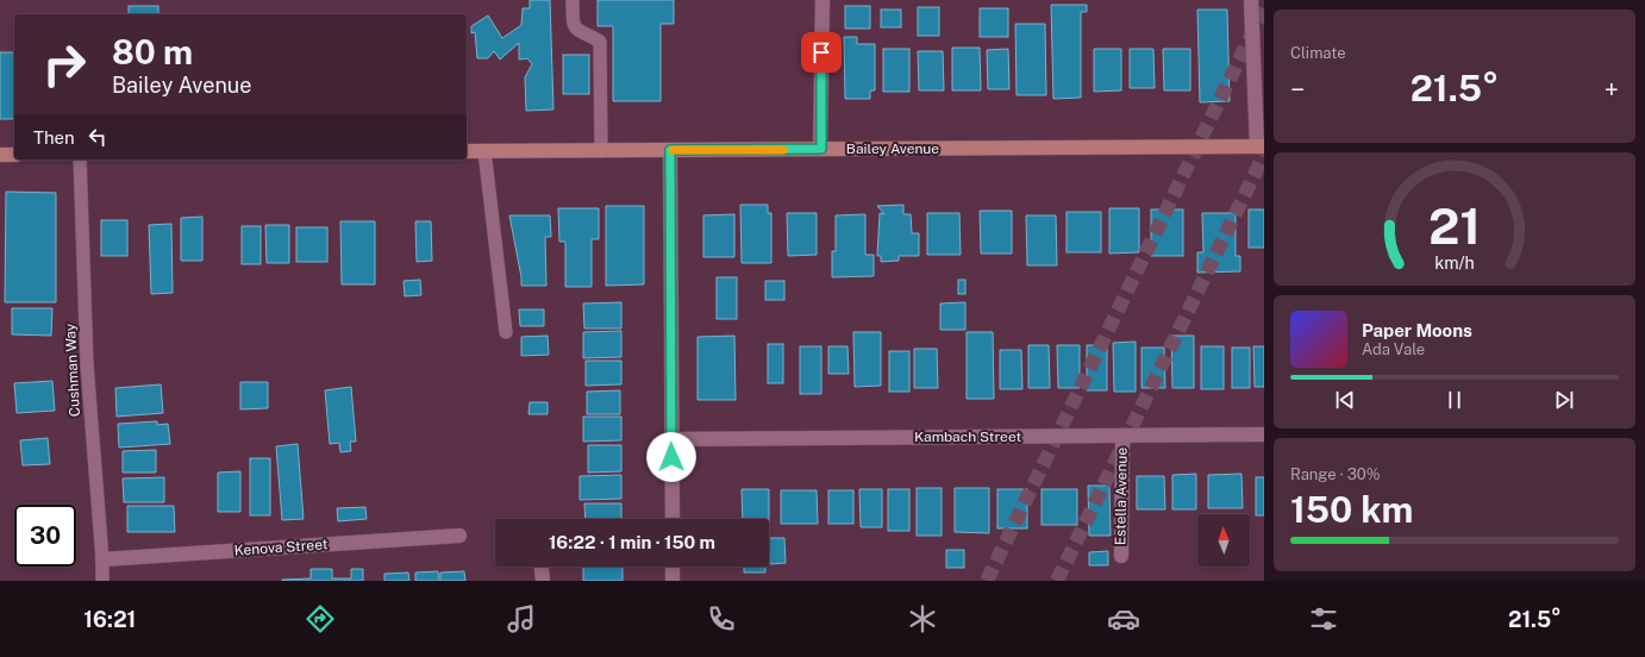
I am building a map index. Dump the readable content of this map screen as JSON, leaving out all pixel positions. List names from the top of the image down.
{
  "streets": {
    "street": [
      "Bailey Avenue",
      "Kambach Street",
      "Estella Avenue",
      "Kenova Street"
    ],
    "lane": ["Cushman Way"]
  },
  "crossings": [
    ["Cushman Way", "Kenova Street"],
    ["Kambach Street", "Estella Avenue"]
  ],
  "north": "top",
  "page": {
    "tile": [
      "Climate",
      ["Range · 30%", "150 km"]
    ],
    "turn": ["80 m", "Bailey Avenue"],
    "heat": ["−", "21.5°", "+"],
    "then": "Then",
    "song": ["Paper Moons", "Ada Vale"],
    "limit": "30",
    "trip": "16:22 · 1 min · 150 m",
    "tabs": ["16:21", "21.5°"],
    "gauge": ["21", "km/h"]
  }
}
